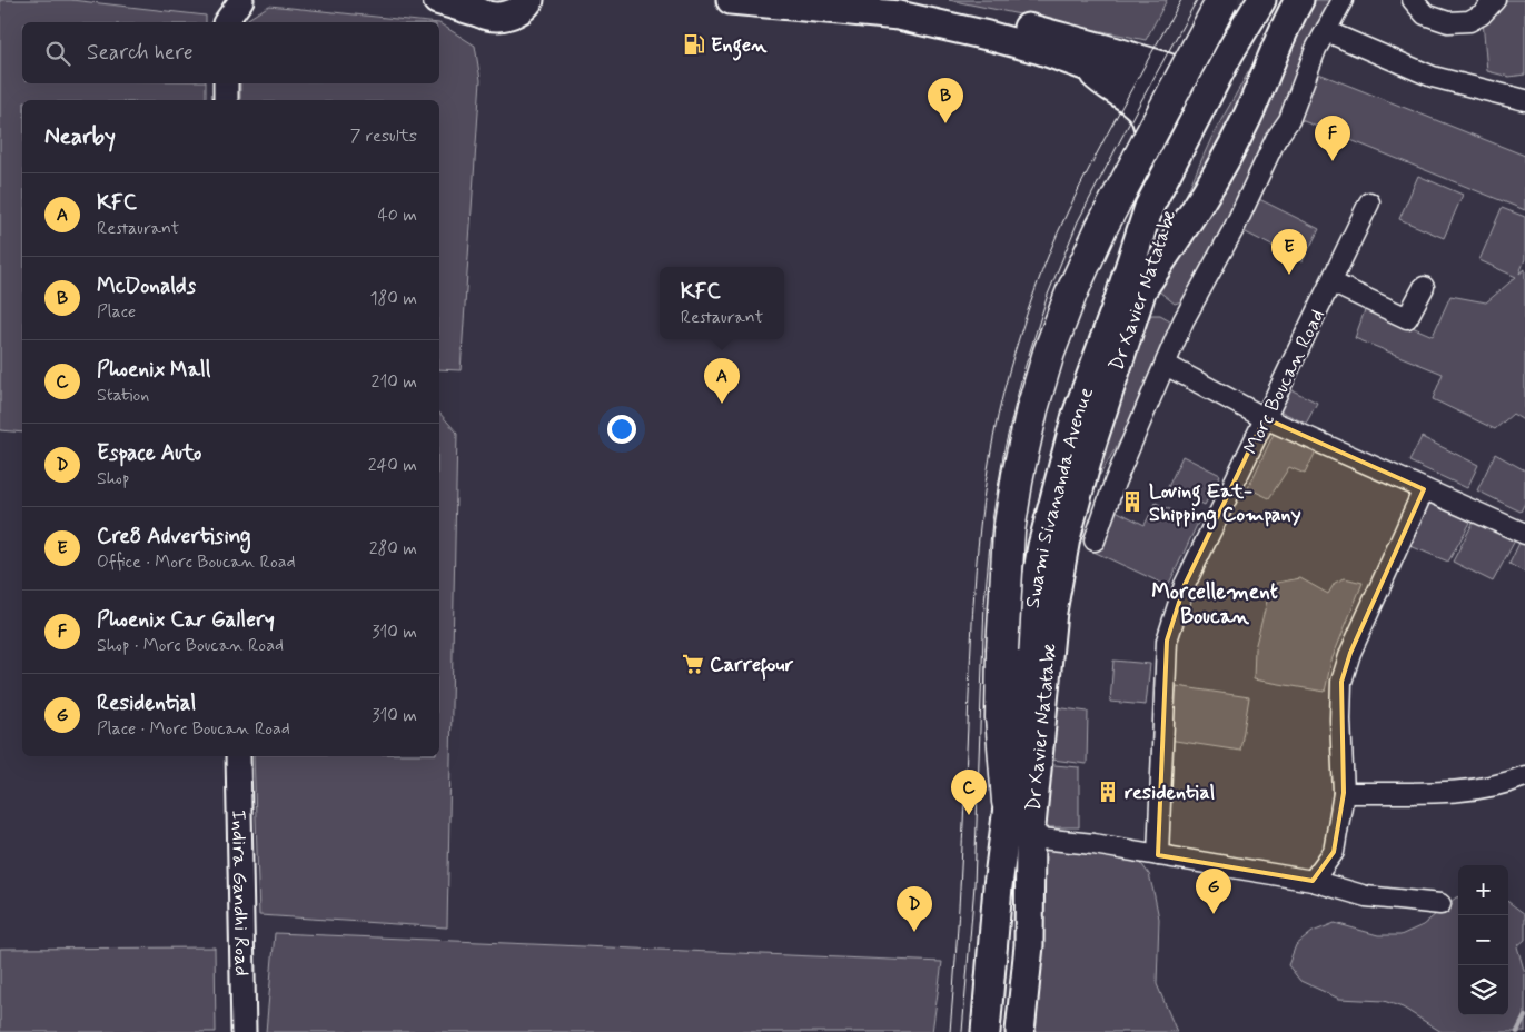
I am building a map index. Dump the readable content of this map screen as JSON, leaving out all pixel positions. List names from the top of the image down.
{
  "streets": {
    "main road": ["Dr Xavier Natatabe", "Swami Sivananda Avenue"],
    "street": ["Morc Boucan Road", "Indira Gandhi Road"]
  },
  "districts": ["Morcellement Boucan"],
  "places": {
    "fuel station": ["Engen"],
    "building": ["Loving Eat- Shipping Company", "residential"],
    "supermarket": ["Carrefour"]
  },
  "page": {
    "search": "Search here",
    "pins": [
      "B",
      "F",
      "E",
      "A",
      "C",
      "G",
      "D"
    ],
    "heading": ["Nearby", "7 results"],
    "list": [
      {
        "mark": "A",
        "name": "KFC",
        "note": "Restaurant",
        "value": "40 m"
      },
      {
        "mark": "B",
        "name": "McDonalds",
        "note": "Place",
        "value": "180 m"
      },
      {
        "mark": "C",
        "name": "Phoenix Mall",
        "note": "Station",
        "value": "210 m"
      },
      {
        "mark": "D",
        "name": "Espace Auto",
        "note": "Shop",
        "value": "240 m"
      },
      {
        "mark": "E",
        "name": "Cre8 Advertising",
        "note": "Office · Morc Boucan Road",
        "value": "280 m"
      },
      {
        "mark": "F",
        "name": "Phoenix Car Gallery",
        "note": "Shop · Morc Boucan Road",
        "value": "310 m"
      },
      {
        "mark": "G",
        "name": "Residential",
        "note": "Place · Morc Boucan Road",
        "value": "310 m"
      }
    ],
    "popup": ["KFC", "Restaurant"],
    "map_buttons": ["+", "−"]
  }
}
